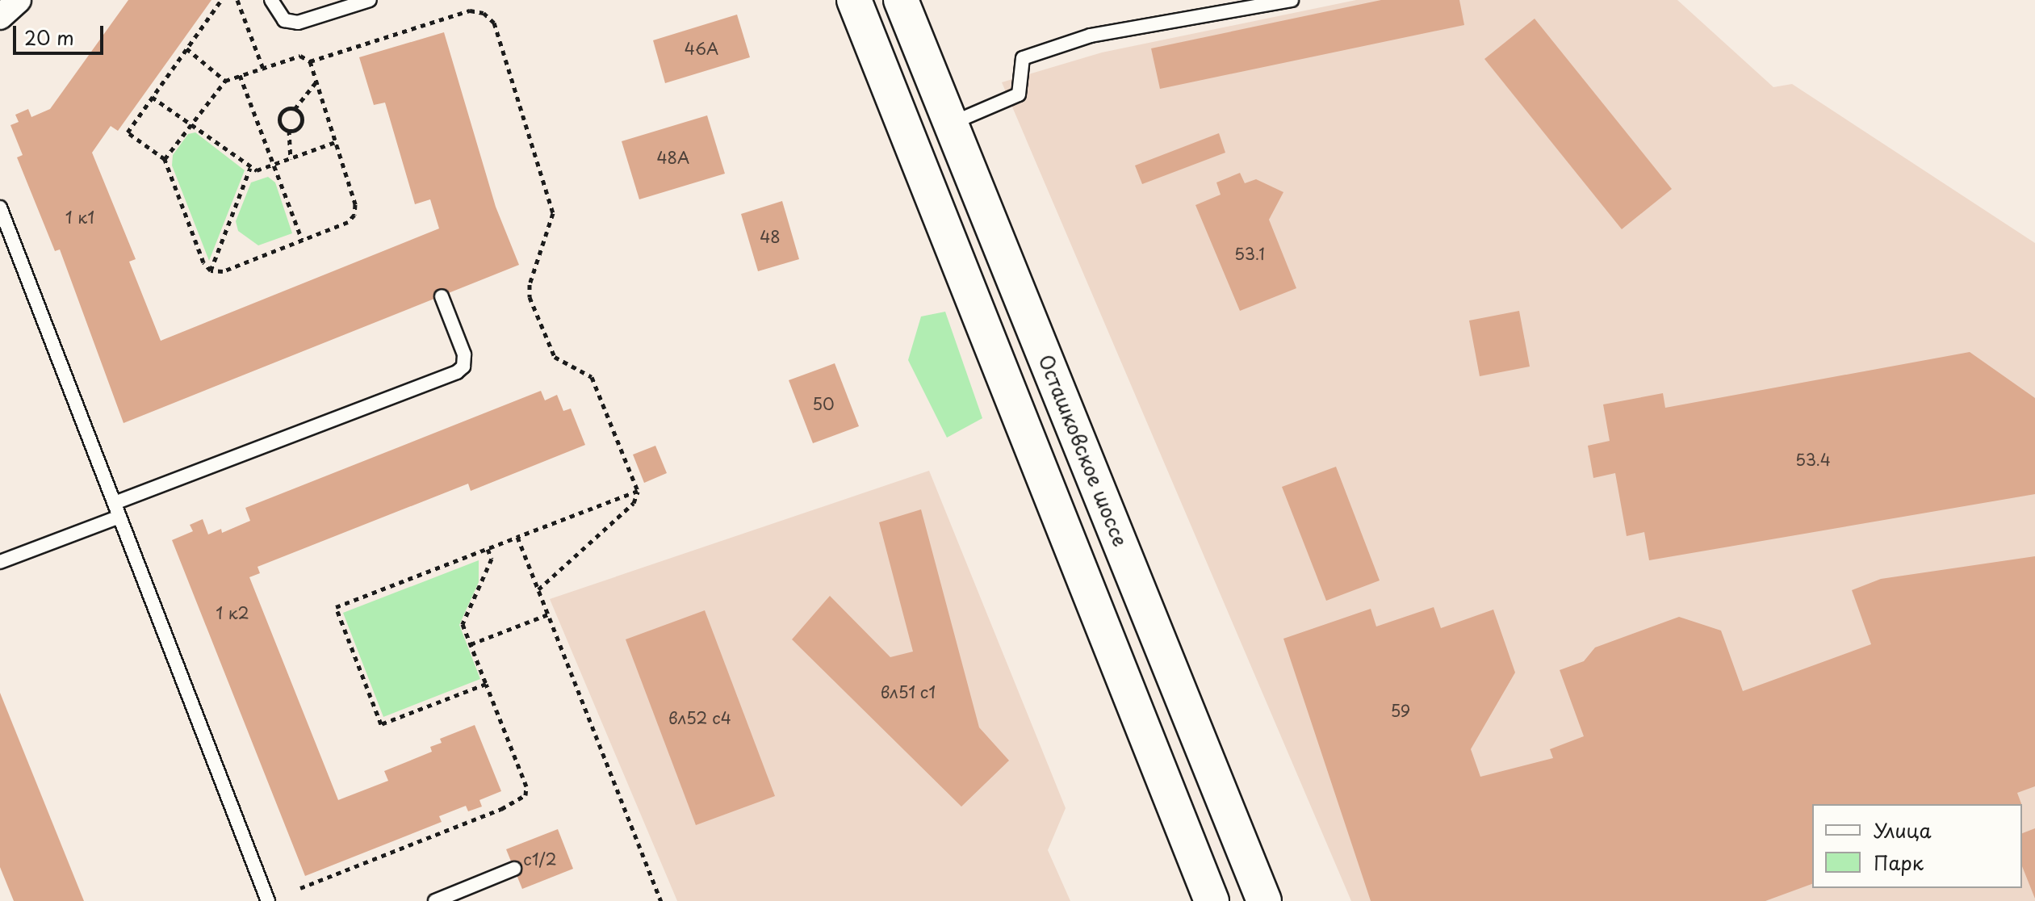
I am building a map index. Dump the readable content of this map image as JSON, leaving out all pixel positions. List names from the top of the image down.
{
  "streets": {
    "main road": ["Осташковское шоссе"]
  },
  "house_numbers": [
    "46А",
    "48А",
    "1 к1",
    "48",
    "53.1",
    "50",
    "53.4",
    "1 к2",
    "вл51 с1",
    "59",
    "вл52 с4",
    "с1/2"
  ],
  "legend": ["Улица", "Парк"],
  "scale_bar": "20 m"
}
